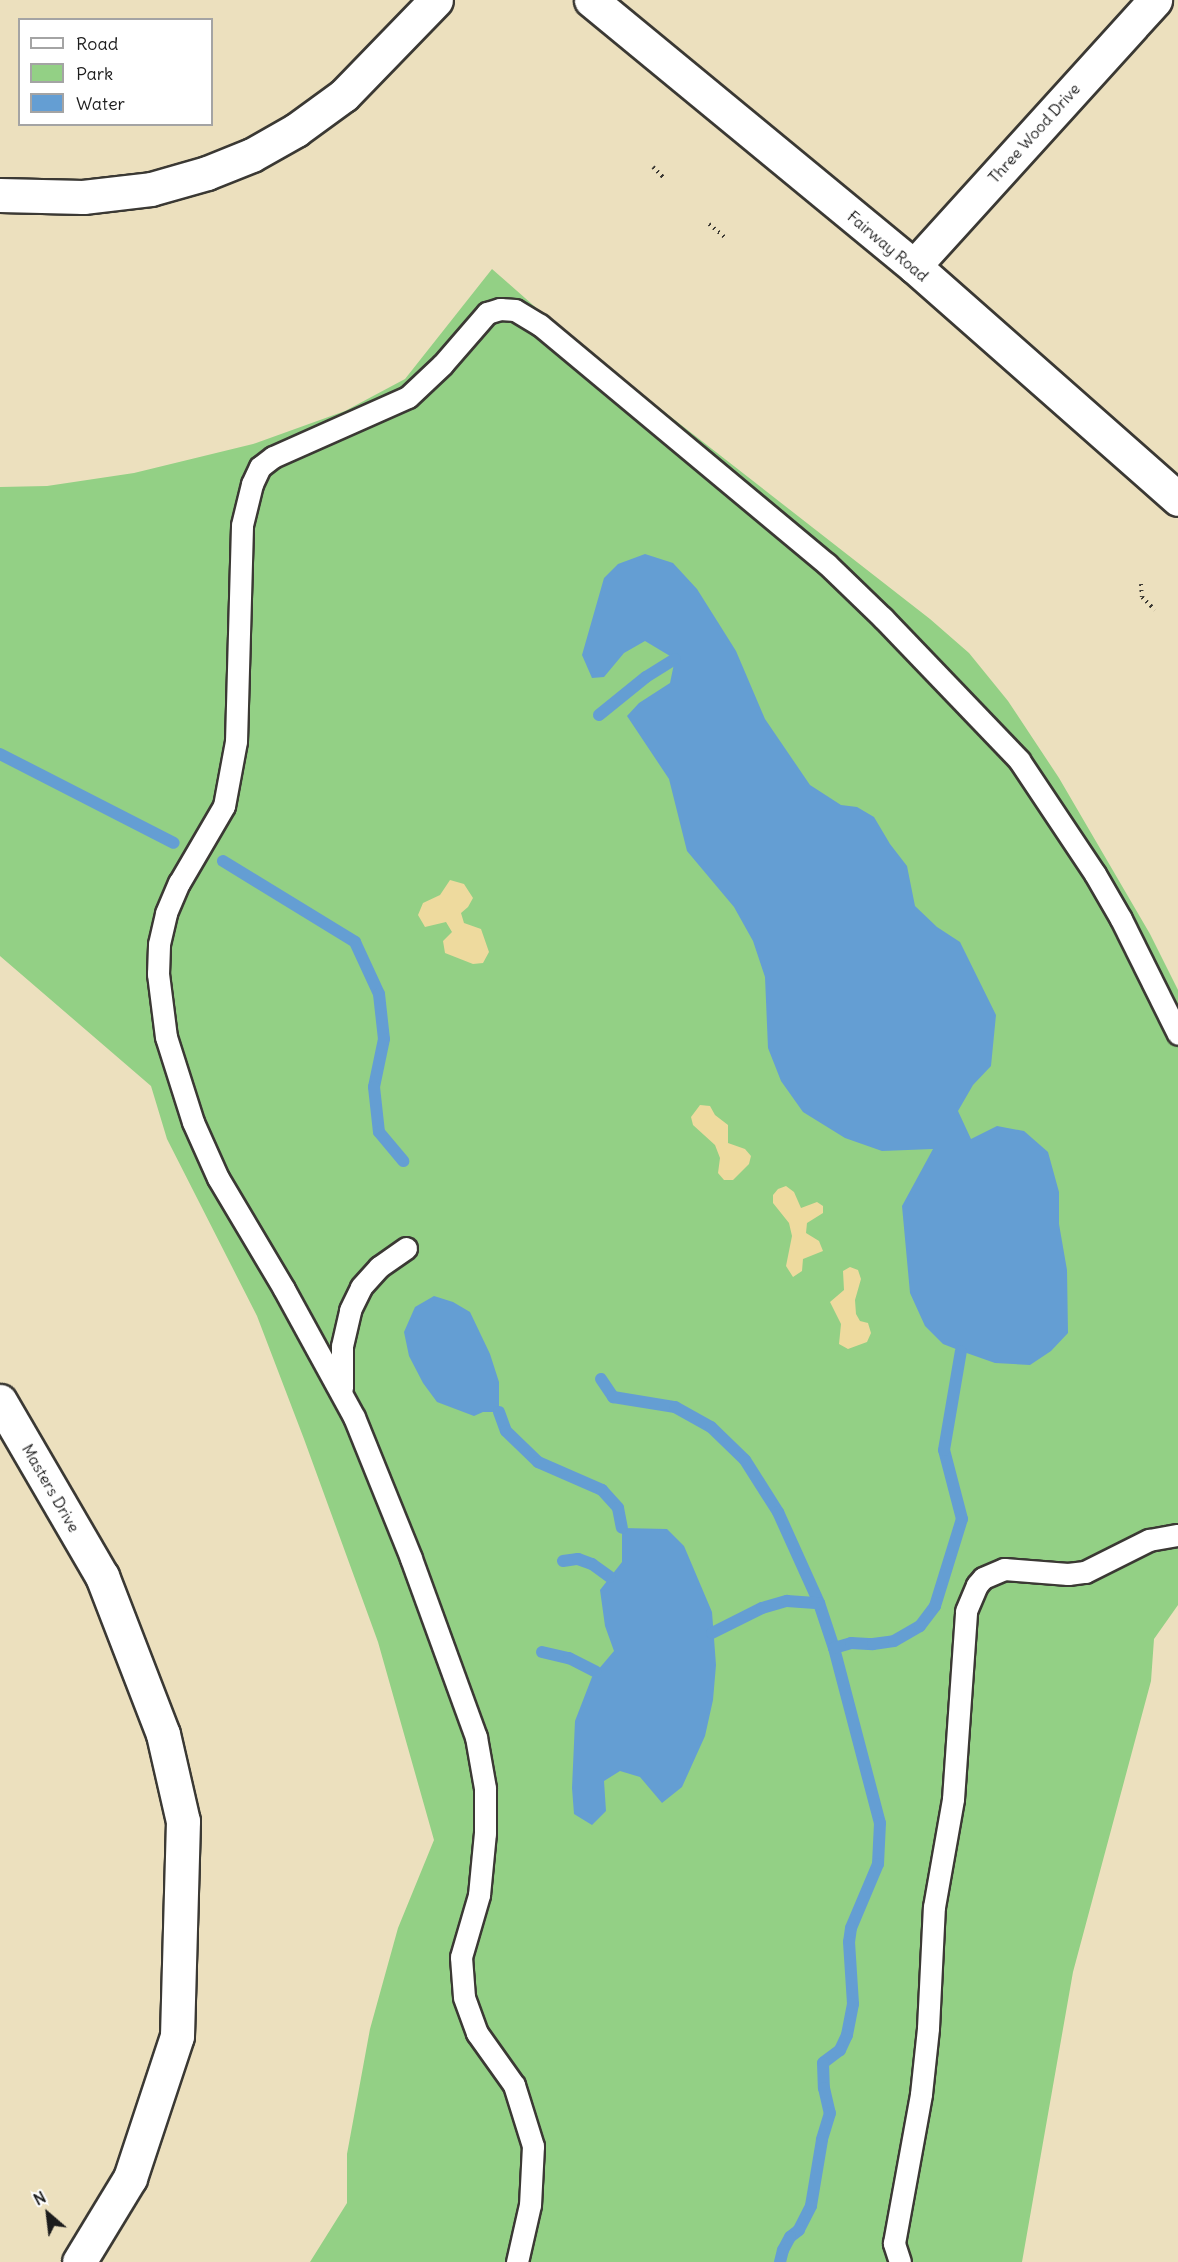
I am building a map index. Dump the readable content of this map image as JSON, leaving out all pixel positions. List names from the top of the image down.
{
  "streets": {
    "street": ["Three Wood Drive", "Fairway Road", "Masters Drive"]
  },
  "crossings": [
    ["Three Wood Drive", "Fairway Road"]
  ],
  "legend": ["Road", "Park", "Water"],
  "north": "top left"
}
